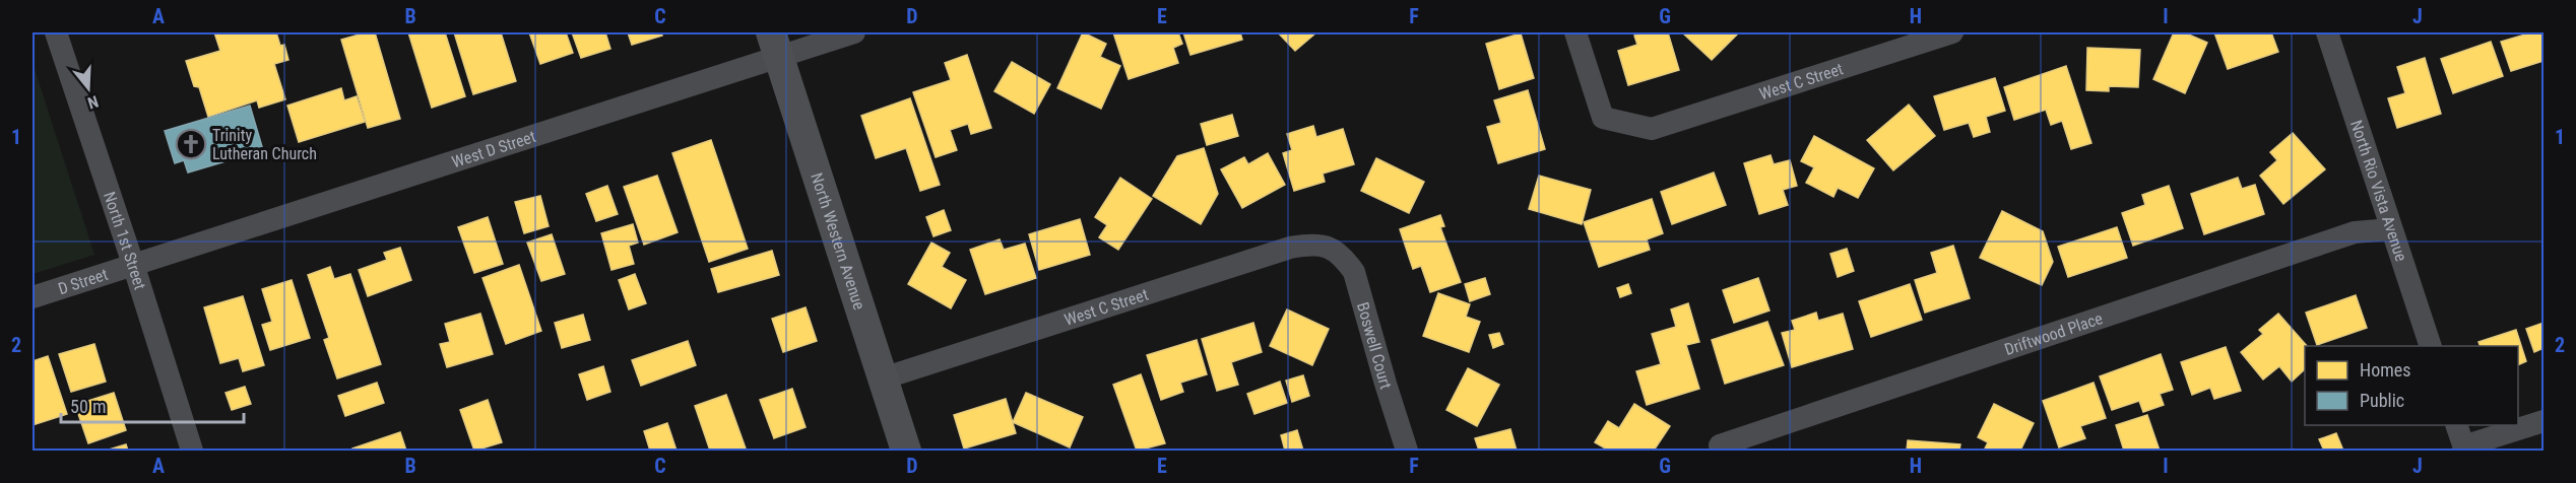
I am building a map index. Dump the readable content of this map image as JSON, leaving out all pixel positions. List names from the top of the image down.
{
  "streets": {
    "main road": ["North Western Avenue"],
    "street": [
      "West C Street",
      "West D Street",
      "North Rio Vista Avenue",
      "North 1st Street",
      "D Street",
      "Driftwood Place",
      "Boswell Court"
    ]
  },
  "crossings": [
    ["West C Street", "North Western Avenue"],
    ["West C Street", "Boswell Court"],
    ["West D Street", "North 1st Street"],
    ["West D Street", "North Western Avenue"],
    ["West D Street", "D Street"],
    ["North Rio Vista Avenue", "Driftwood Place"],
    ["North 1st Street", "D Street"]
  ],
  "places": {
    "church": ["Trinity Lutheran Church"]
  },
  "legend": ["Homes", "Public"],
  "scale_bar": "50 m",
  "north": "bottom",
  "grid": {
    "columns": [
      "A",
      "B",
      "C",
      "D",
      "E",
      "F",
      "G",
      "H",
      "I",
      "J"
    ],
    "rows": ["1", "2"]
  }
}
